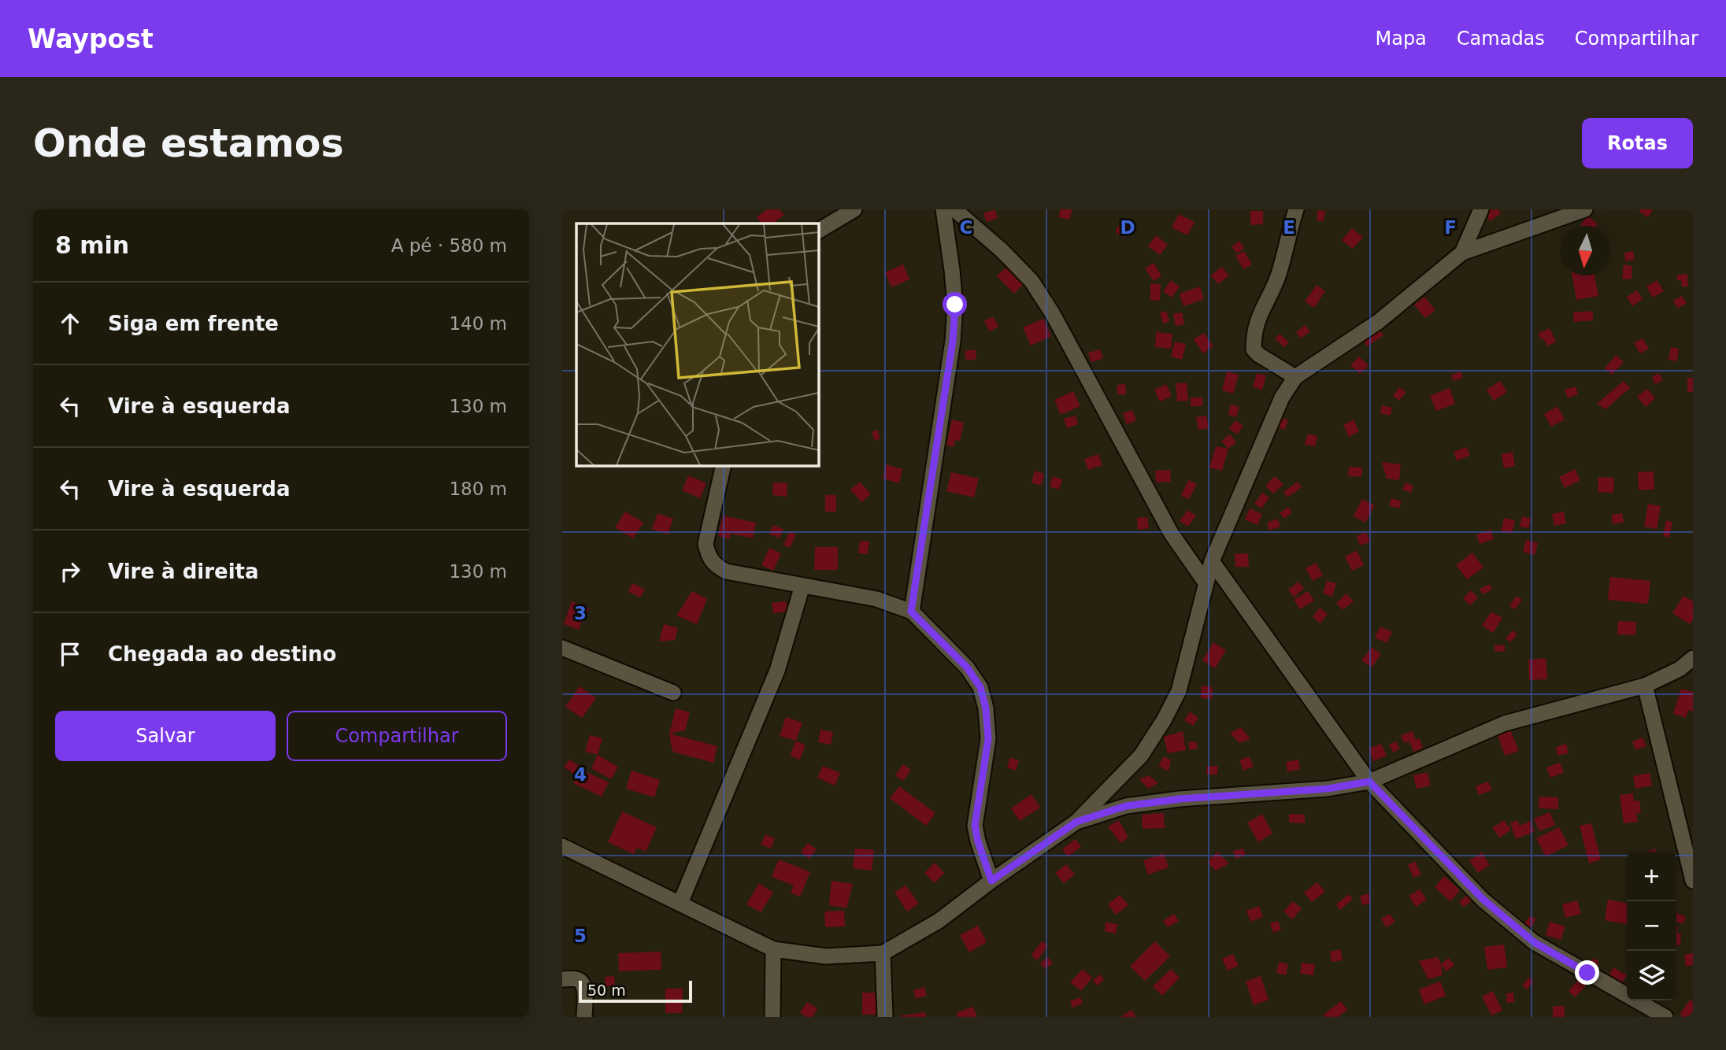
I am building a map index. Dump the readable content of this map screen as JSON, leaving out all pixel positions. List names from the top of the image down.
{
  "scale_bar": "50 m",
  "north": "bottom",
  "page": {
    "header": "Waypost",
    "nav": ["Mapa", "Camadas", "Compartilhar"],
    "buttons": [
      "Rotas",
      ["Salvar", "Compartilhar"]
    ],
    "title": "Onde estamos",
    "heading": ["8 min", "A pé · 580 m"],
    "list": [
      ["Siga em frente", "140 m"],
      ["Vire à esquerda", "130 m"],
      ["Vire à esquerda", "180 m"],
      ["Vire à direita", "130 m"],
      "Chegada ao destino"
    ],
    "map_buttons": ["+", "−"],
    "scale": "50 m"
  },
  "grid": {
    "columns": [
      "C",
      "D",
      "E",
      "F"
    ],
    "rows": ["3", "4", "5"]
  }
}
